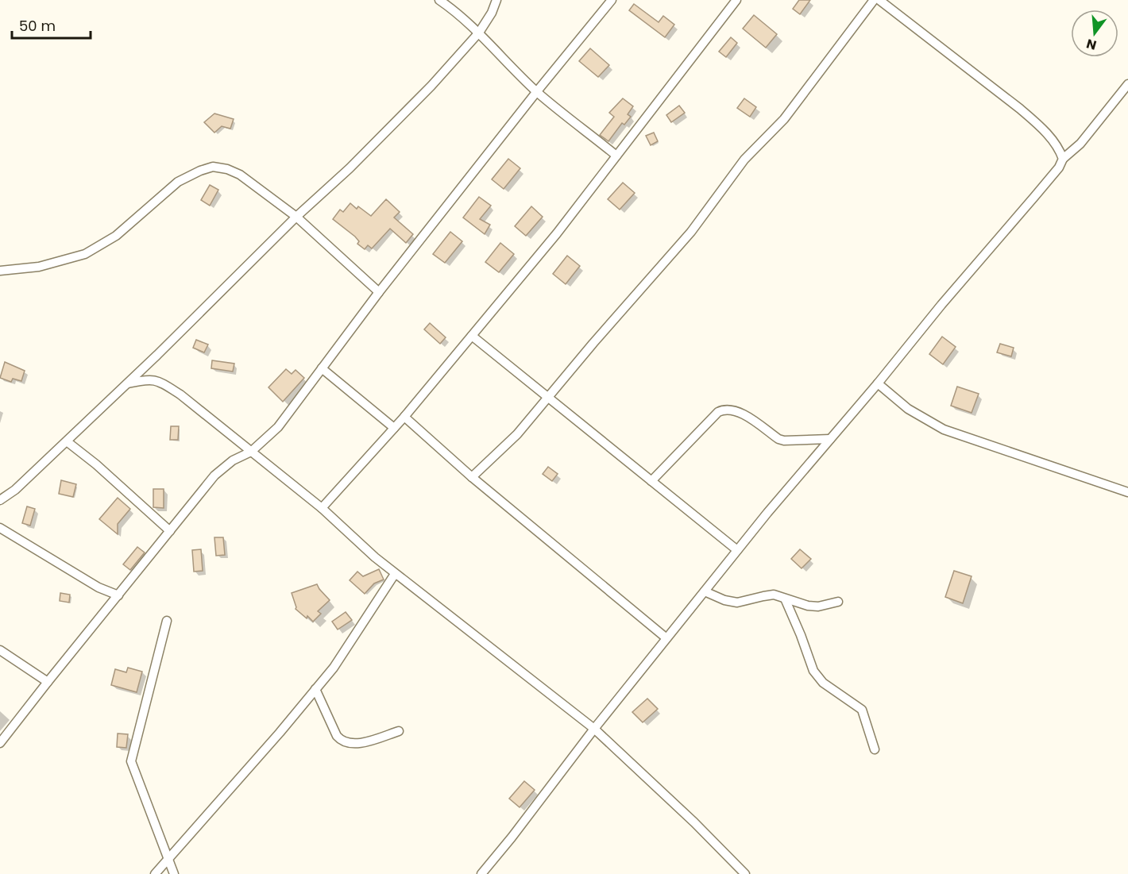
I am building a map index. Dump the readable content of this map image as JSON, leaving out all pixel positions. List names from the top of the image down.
{
  "scale_bar": "50 m",
  "north": "bottom"
}
